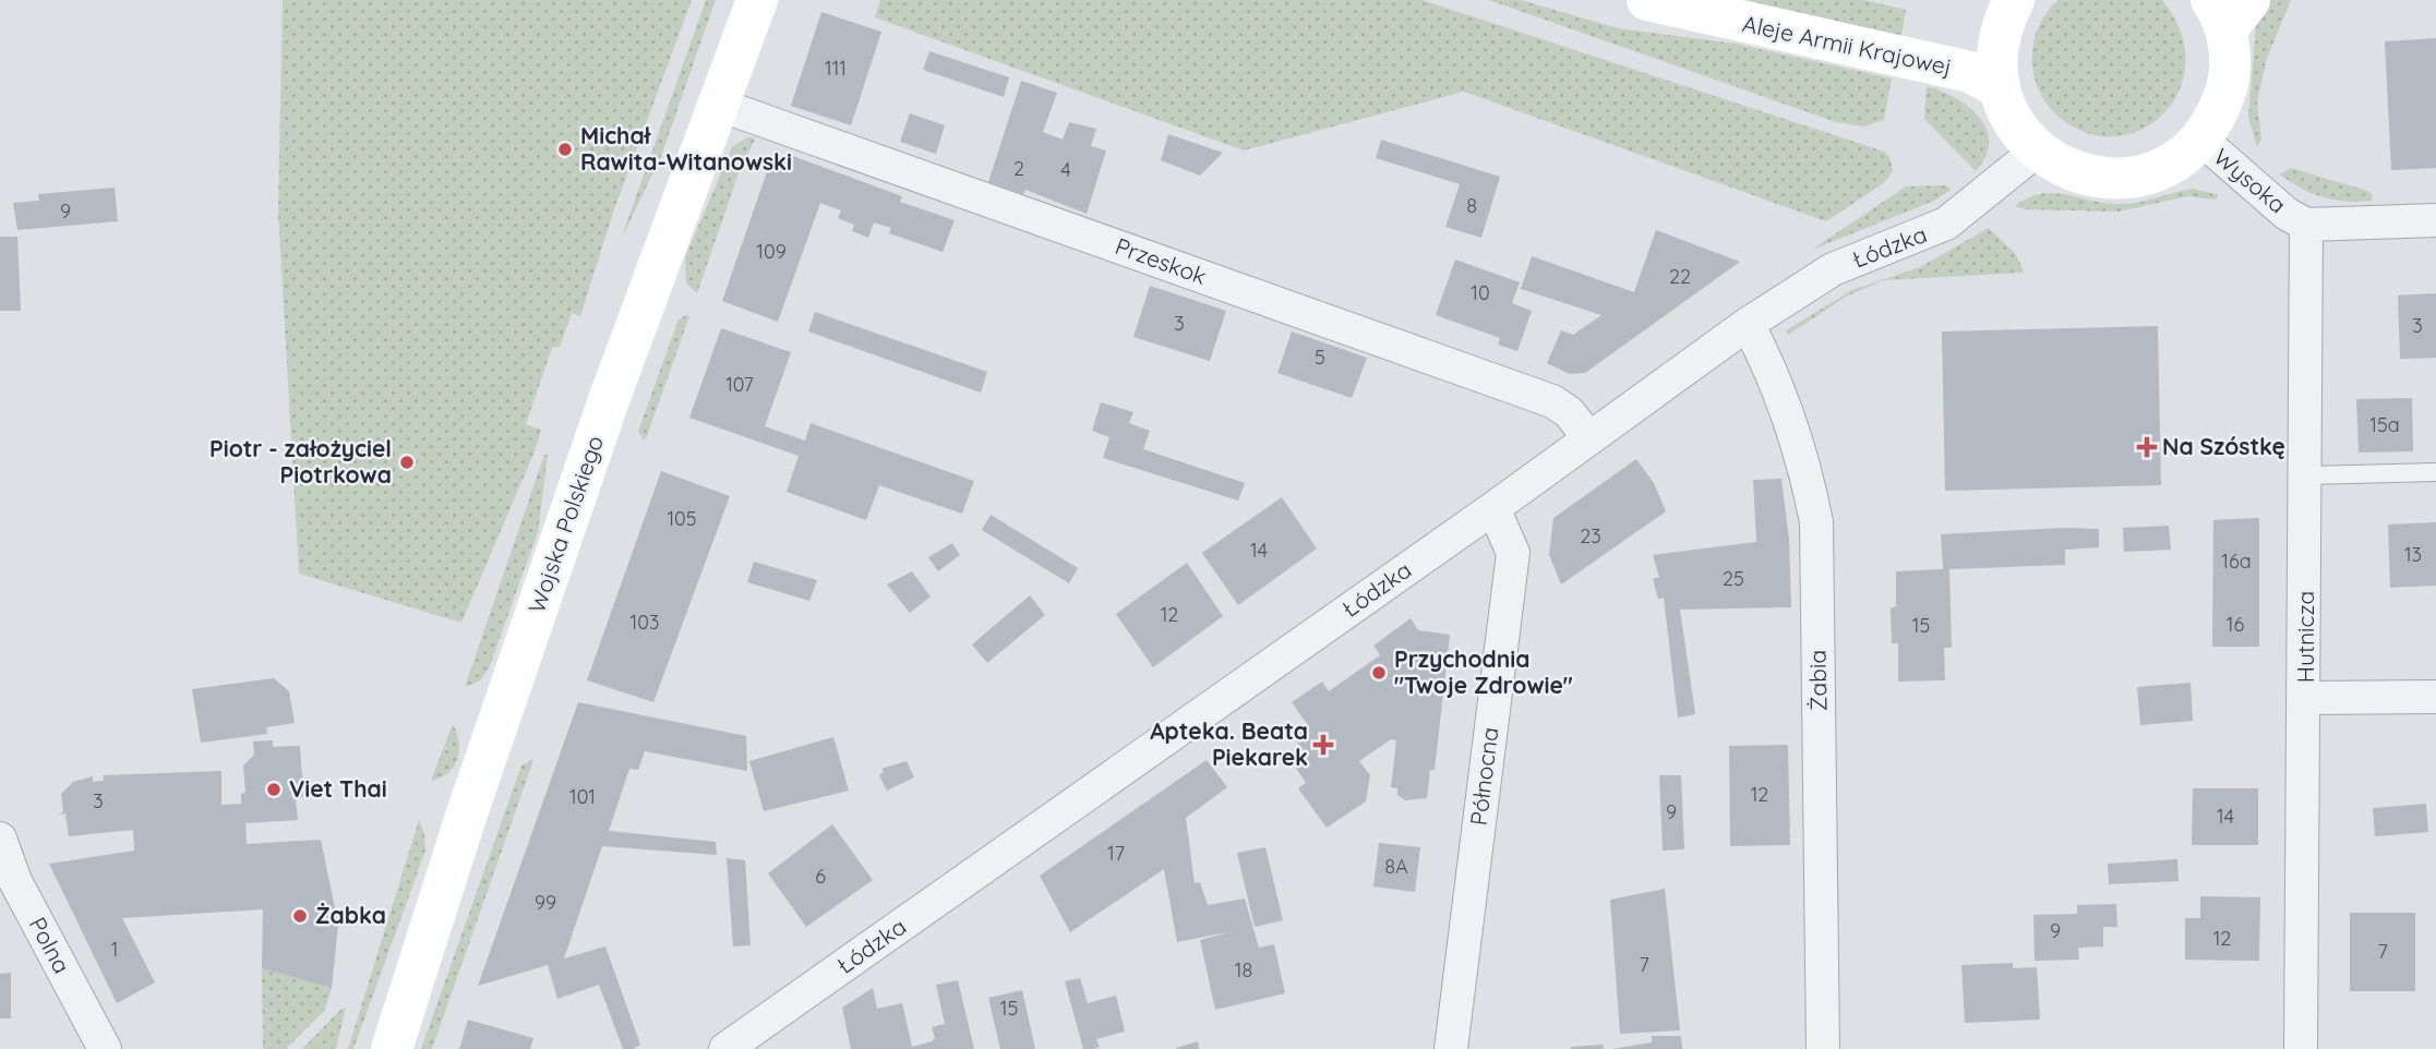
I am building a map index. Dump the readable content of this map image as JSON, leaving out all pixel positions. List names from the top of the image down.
{
  "streets": {
    "street": [
      "Aleje Armii Krajowej",
      "Wysoka",
      "Łódzka",
      "Przeskok",
      "Wojska Polskiego",
      "Hutnicza",
      "Żabia",
      "Północna",
      "Polna"
    ]
  },
  "crossings": [
    ["Wysoka", "Hutnicza"],
    ["Łódzka", "Przeskok"],
    ["Łódzka", "Żabia"],
    ["Łódzka", "Północna"],
    ["Przeskok", "Wojska Polskiego"]
  ],
  "places": {
    "other": [
      "Michał Rawita-Witanowski",
      "Piotr - założyciel Piotrkowa",
      "Przychodnia \"Twoje Zdrowie\"",
      "Viet Thai",
      "Żabka"
    ],
    "health": ["Na Szóstkę", "Apteka. Beata Piekarek"]
  },
  "house_numbers": [
    "111",
    "2",
    "4",
    "8",
    "9",
    "109",
    "22",
    "10",
    "3",
    "3",
    "5",
    "107",
    "15a",
    "105",
    "23",
    "14",
    "13",
    "16a",
    "25",
    "12",
    "103",
    "16",
    "15",
    "12",
    "101",
    "3",
    "9",
    "14",
    "17",
    "8A",
    "6",
    "99",
    "9",
    "12",
    "1",
    "7",
    "7",
    "18",
    "15"
  ]
}
